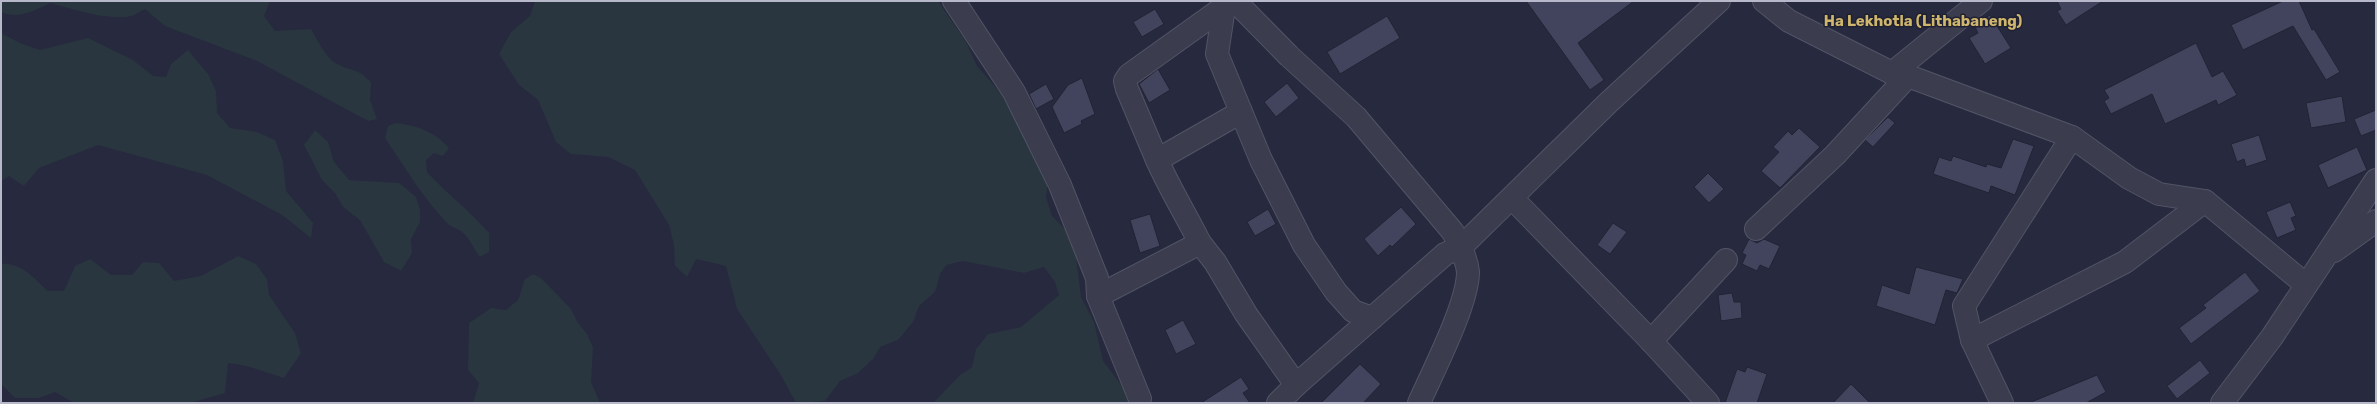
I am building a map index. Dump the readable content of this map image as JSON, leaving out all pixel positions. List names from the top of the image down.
{
  "districts": ["Ha Lekhotla (Lithabaneng)"]
}
